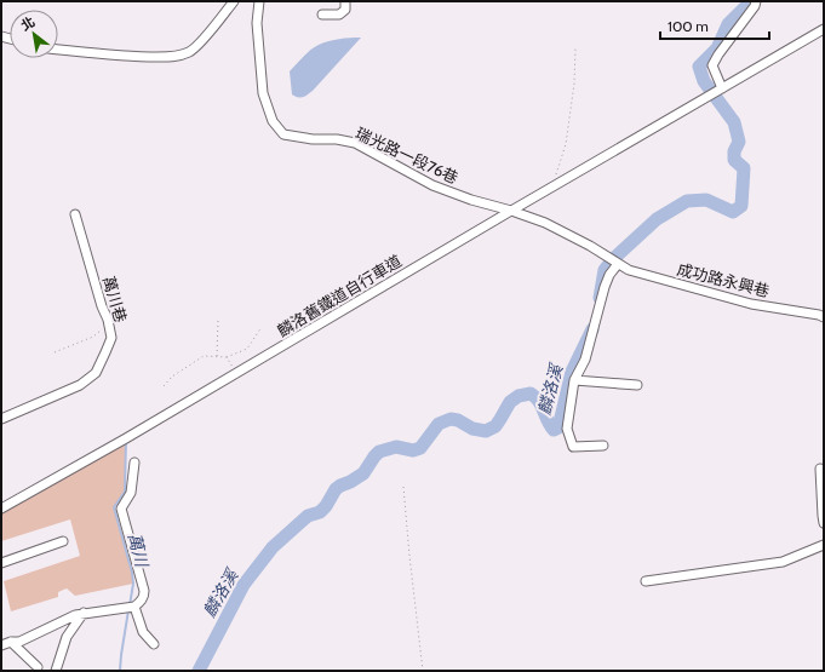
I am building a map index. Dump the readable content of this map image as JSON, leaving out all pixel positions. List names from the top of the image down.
{
  "streets": {
    "street": [
      "瑞光路一段76巷",
      "成功路永興巷",
      "麟洛舊鐵道自行車道",
      "萬川巷"
    ]
  },
  "crossings": [
    ["瑞光路一段76巷", "成功路永興巷"],
    ["瑞光路一段76巷", "麟洛舊鐵道自行車道"]
  ],
  "water": ["麟洛溪", "萬川"],
  "scale_bar": "100 m",
  "north": "top left"
}
